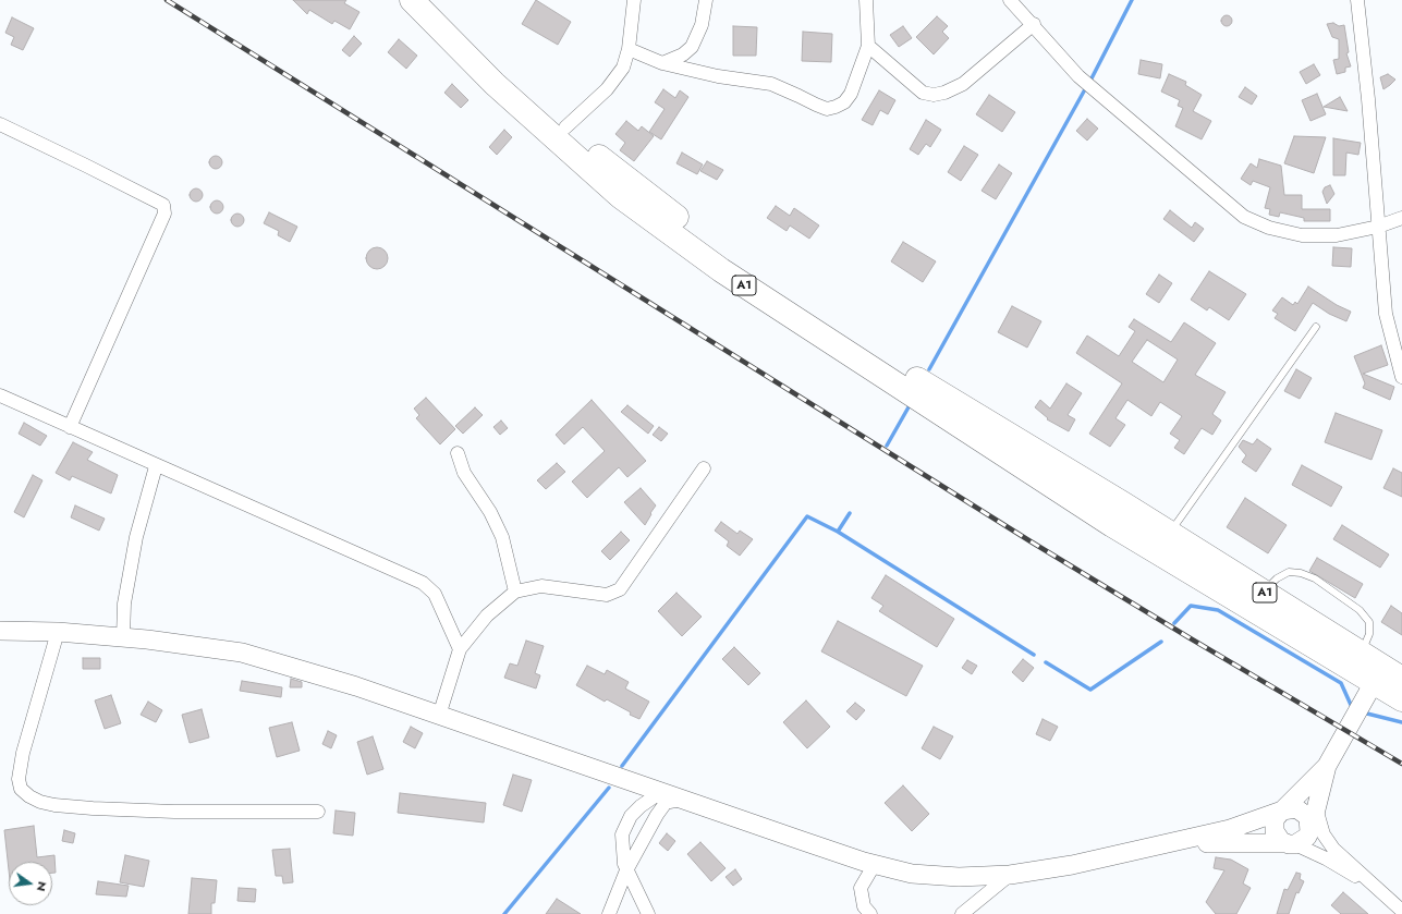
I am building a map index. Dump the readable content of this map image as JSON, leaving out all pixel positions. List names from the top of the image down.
{
  "streets": {
    "highway": ["A1"]
  },
  "north": "right"
}
